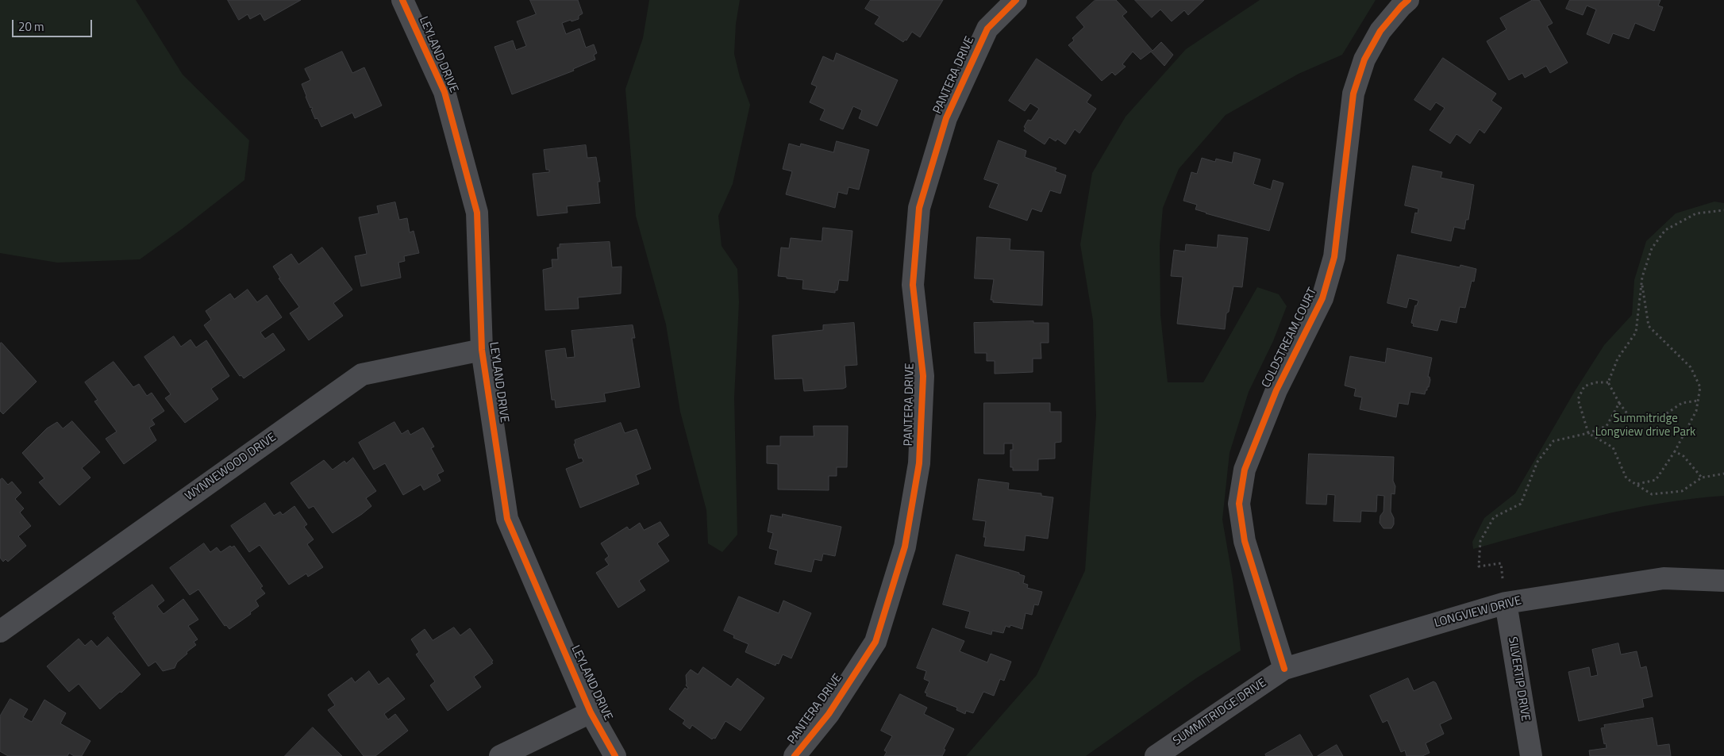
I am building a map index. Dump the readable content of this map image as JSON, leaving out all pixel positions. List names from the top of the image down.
{
  "streets": {
    "street": [
      "LEYLAND DRIVE",
      "PANTERA DRIVE",
      "COLDSTREAM COURT",
      "WYNNEWOOD DRIVE",
      "LONGVIEW DRIVE",
      "SILVERTIP DRIVE",
      "SUMMITRIDGE DRIVE"
    ]
  },
  "crossings": [
    ["LEYLAND DRIVE", "WYNNEWOOD DRIVE"],
    ["COLDSTREAM COURT", "LONGVIEW DRIVE"],
    ["COLDSTREAM COURT", "SUMMITRIDGE DRIVE"],
    ["LONGVIEW DRIVE", "SILVERTIP DRIVE"],
    ["LONGVIEW DRIVE", "SUMMITRIDGE DRIVE"]
  ],
  "parks": ["Summitridge Longview drive Park"],
  "scale_bar": "20 m"
}
